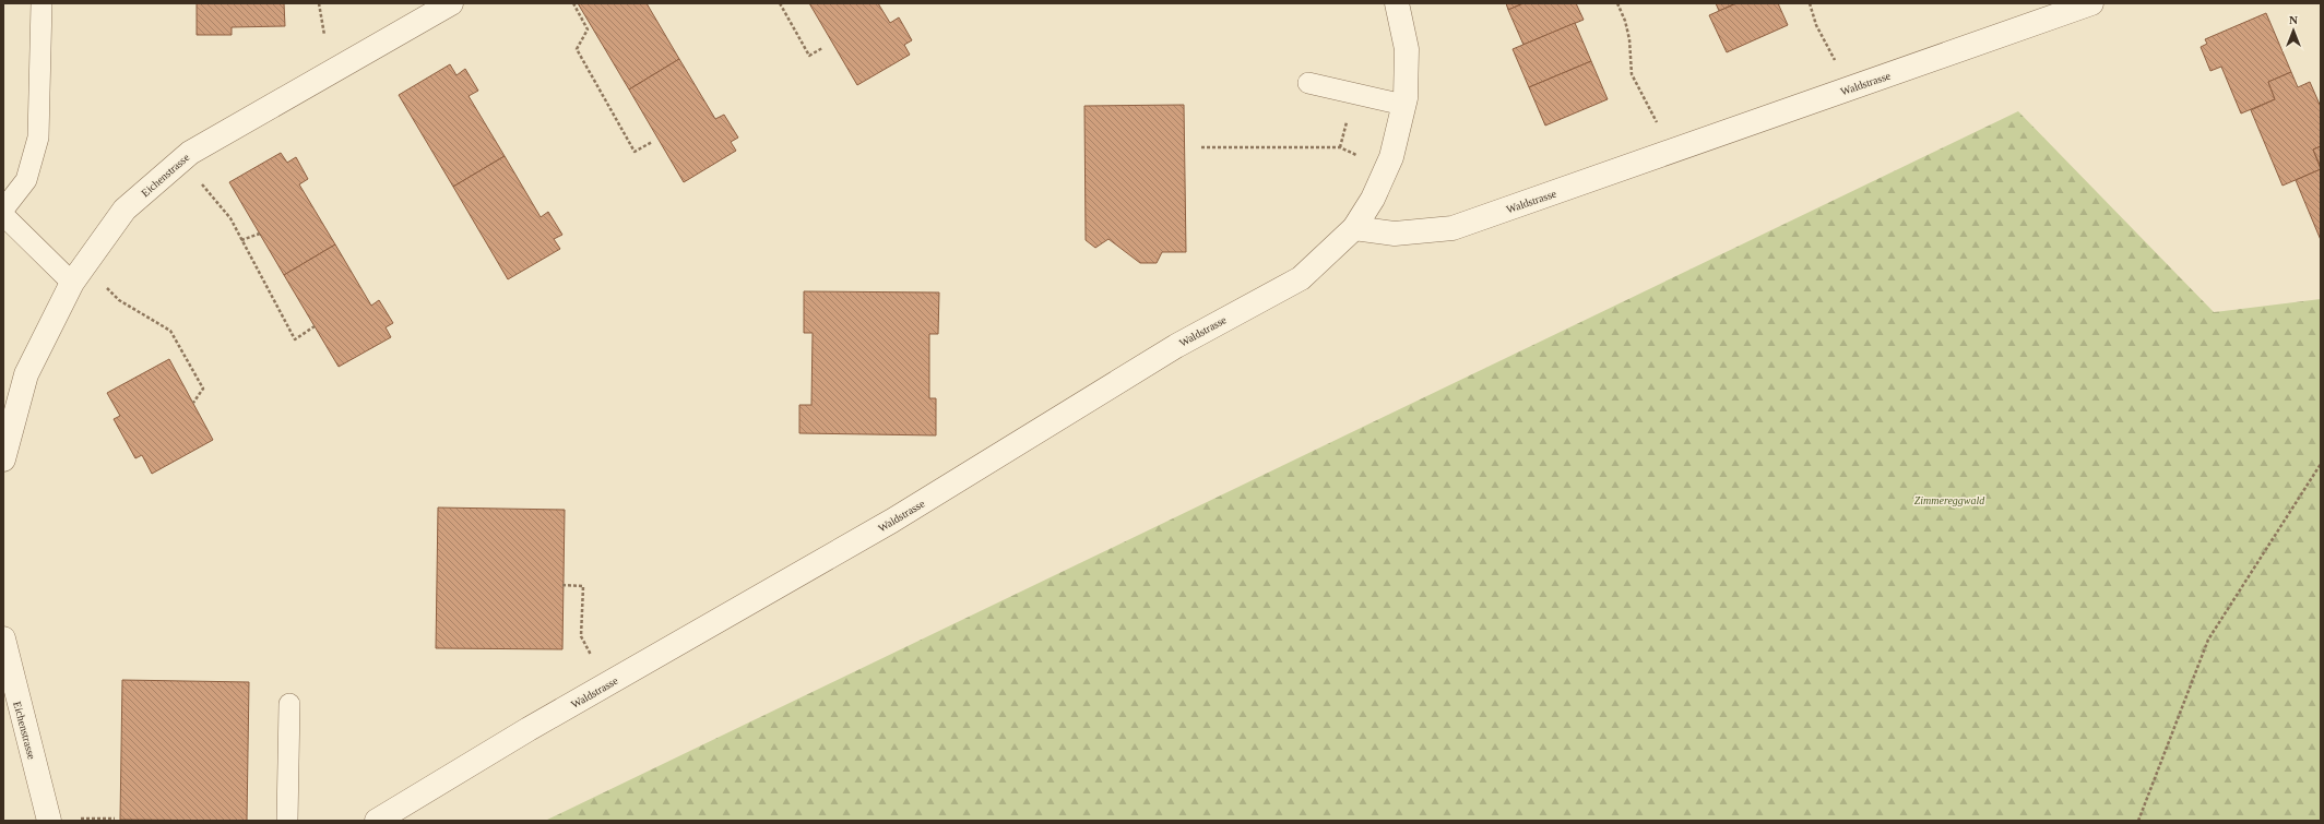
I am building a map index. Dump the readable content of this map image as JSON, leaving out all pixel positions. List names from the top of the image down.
{
  "streets": {
    "street": ["Waldstrasse", "Eichenstrasse"]
  },
  "parks": ["Zimmereggwald"],
  "north": "top"
}
